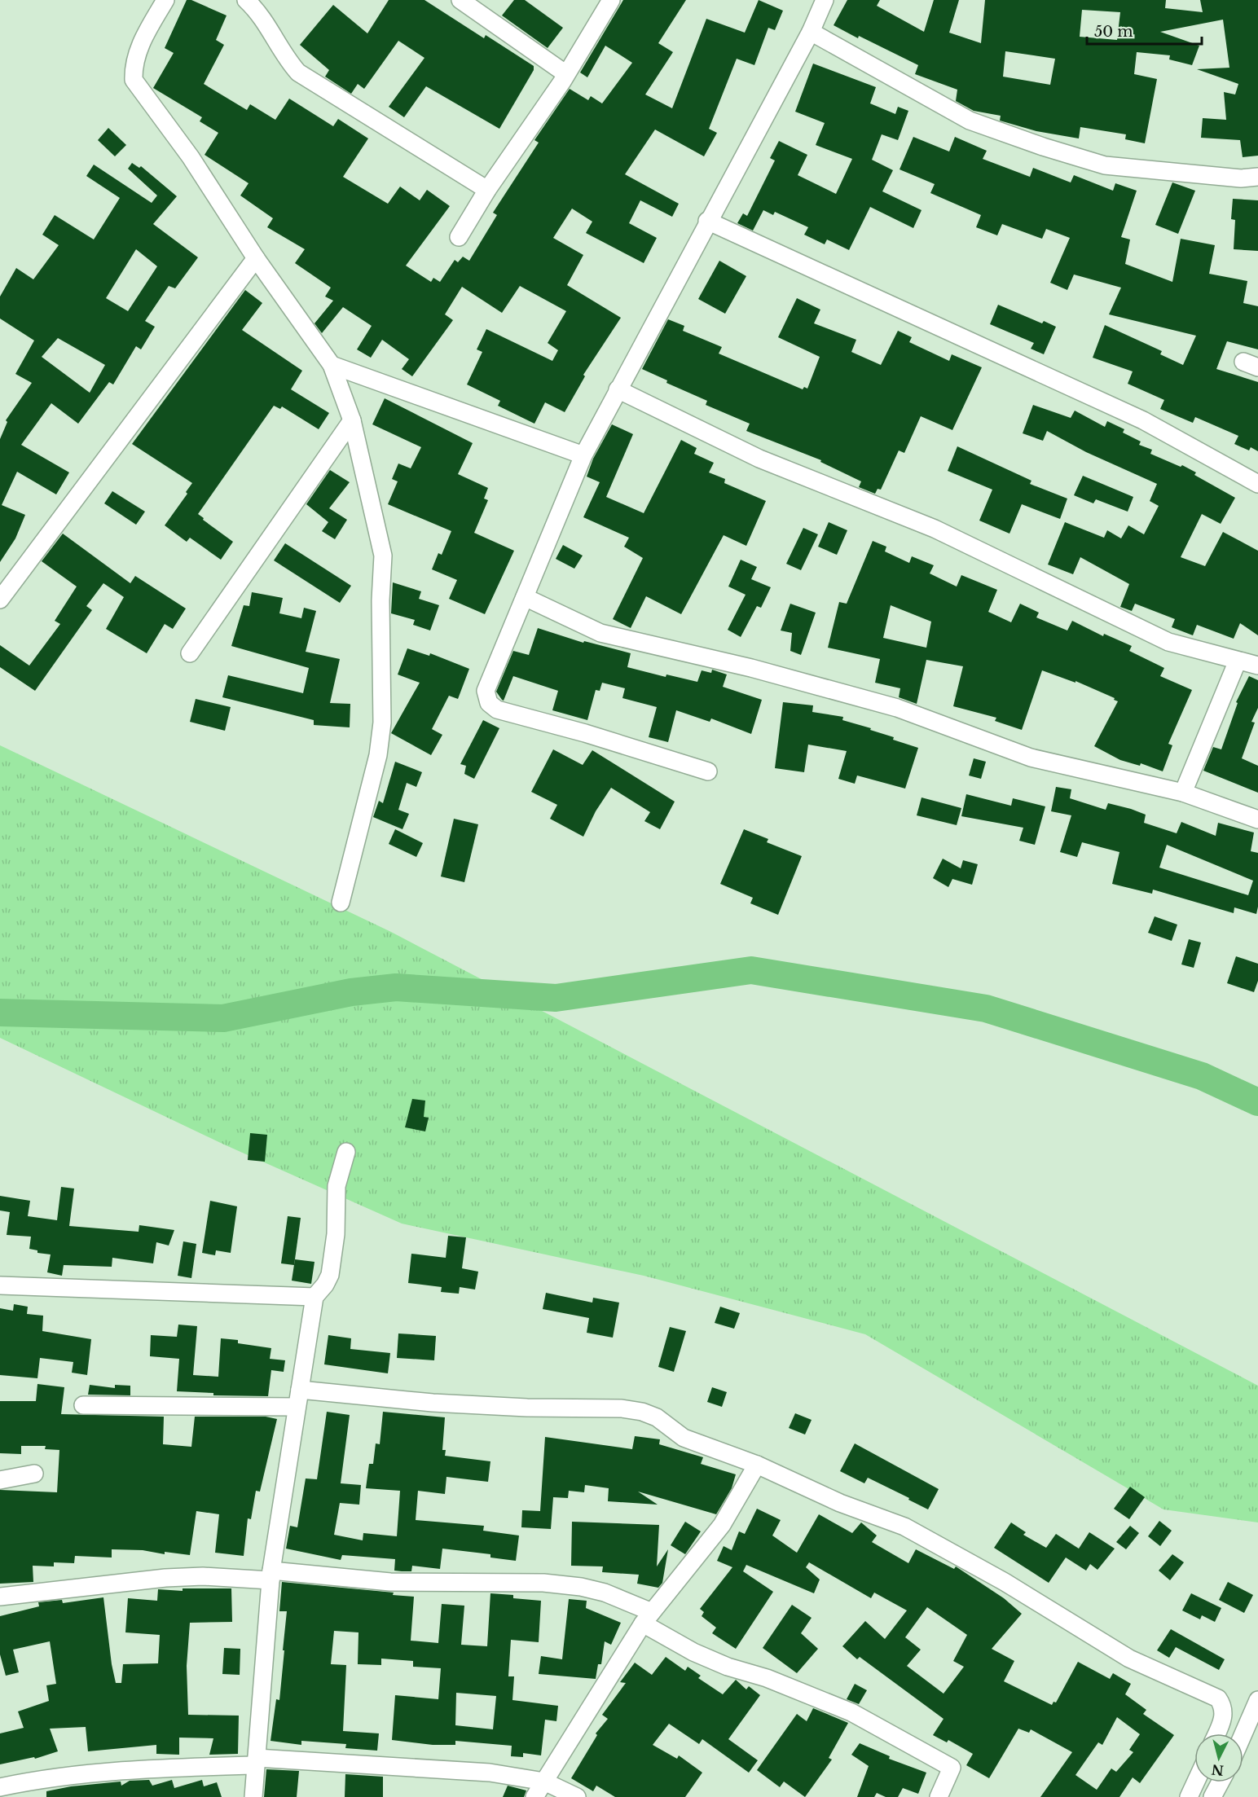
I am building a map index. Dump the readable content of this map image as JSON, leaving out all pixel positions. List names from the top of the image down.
{
  "scale_bar": "50 m",
  "north": "bottom"
}
